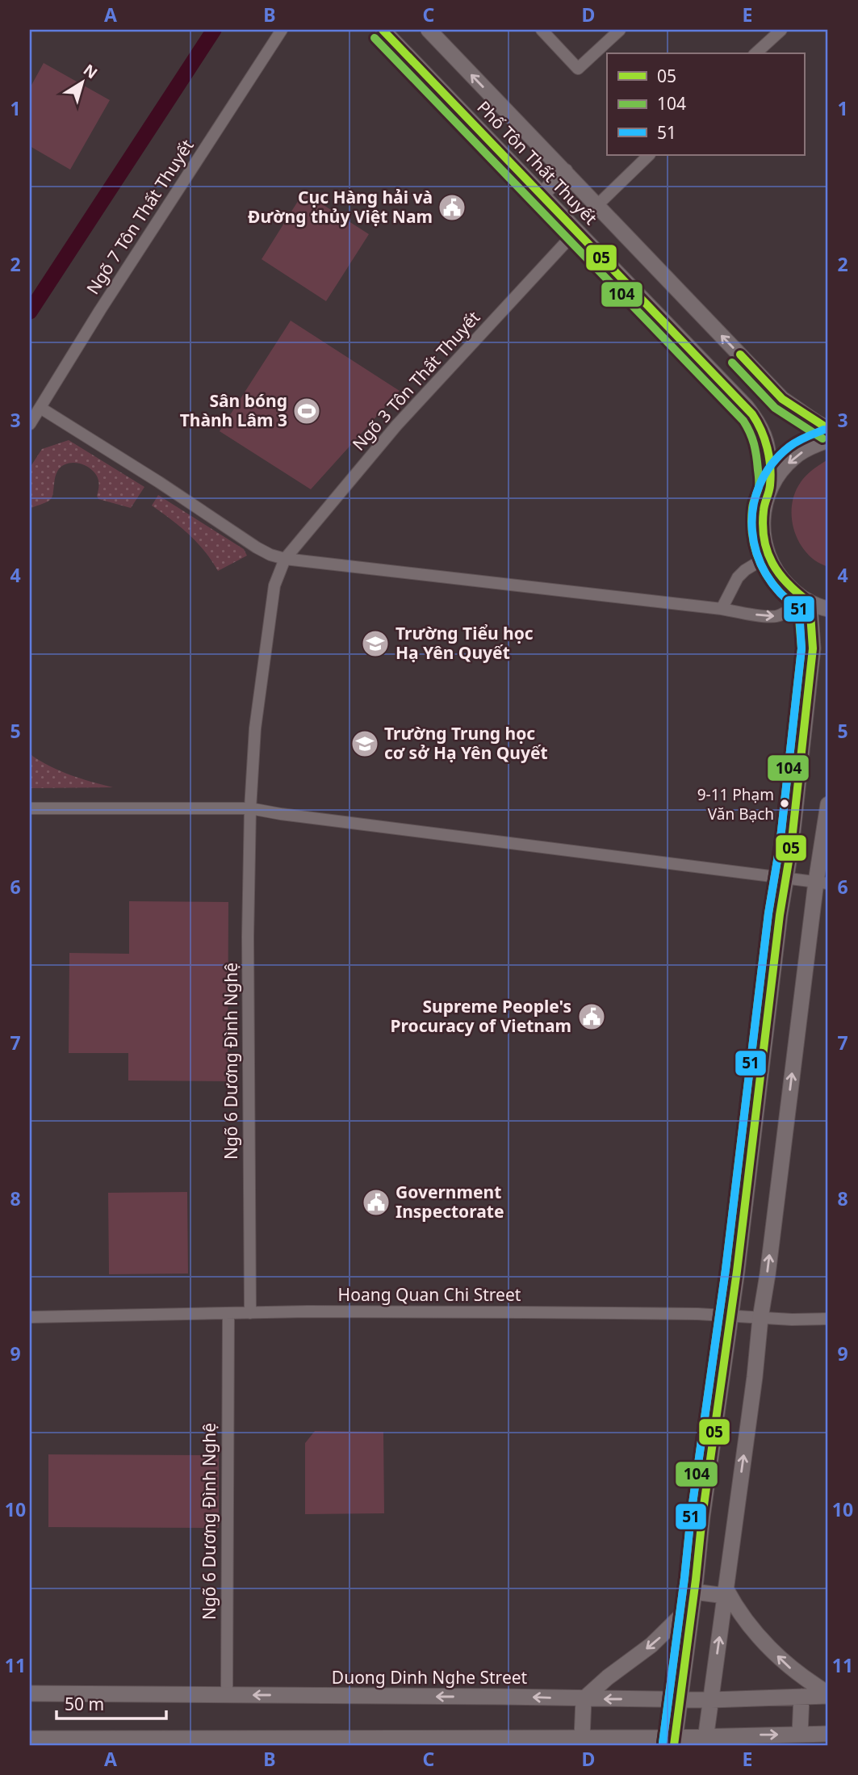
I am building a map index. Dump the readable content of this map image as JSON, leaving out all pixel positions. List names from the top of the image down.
{
  "streets": {
    "main road": ["Phố Tôn Thất Thuyết", "Duong Dinh Nghe Street"],
    "street": [
      "Ngõ 7 Tôn Thất Thuyết",
      "Ngõ 3 Tôn Thất Thuyết",
      "Ngõ 6 Dương Đình Nghệ",
      "Hoang Quan Chi Street"
    ]
  },
  "crossings": [
    ["Phố Tôn Thất Thuyết", "Ngõ 3 Tôn Thất Thuyết"],
    ["Ngõ 3 Tôn Thất Thuyết", "Ngõ 6 Dương Đình Nghệ"],
    ["Ngõ 6 Dương Đình Nghệ", "Hoang Quan Chi Street"],
    ["Ngõ 6 Dương Đình Nghệ", "Duong Dinh Nghe Street"]
  ],
  "places": {
    "public building": ["Cục Hàng hải và Đường thủy Việt Nam", "Supreme People's Procuracy of Vietnam", "Government Inspectorate"],
    "sports": ["Sân bóng Thành Lâm 3"],
    "school or university": ["Trường Tiểu học Hạ Yên Quyết", "Trường Trung học cơ sở Hạ Yên Quyết"],
    "other": ["9-11 Phạm Văn Bạch"]
  },
  "lines": ["transit line 05", "transit line 104", "transit line 51"],
  "legend": ["05", "104", "51"],
  "scale_bar": "50 m",
  "north": "top right",
  "grid": {
    "columns": [
      "A",
      "B",
      "C",
      "D",
      "E"
    ],
    "rows": [
      "1",
      "2",
      "3",
      "4",
      "5",
      "6",
      "7",
      "8",
      "9",
      "10",
      "11"
    ]
  }
}
